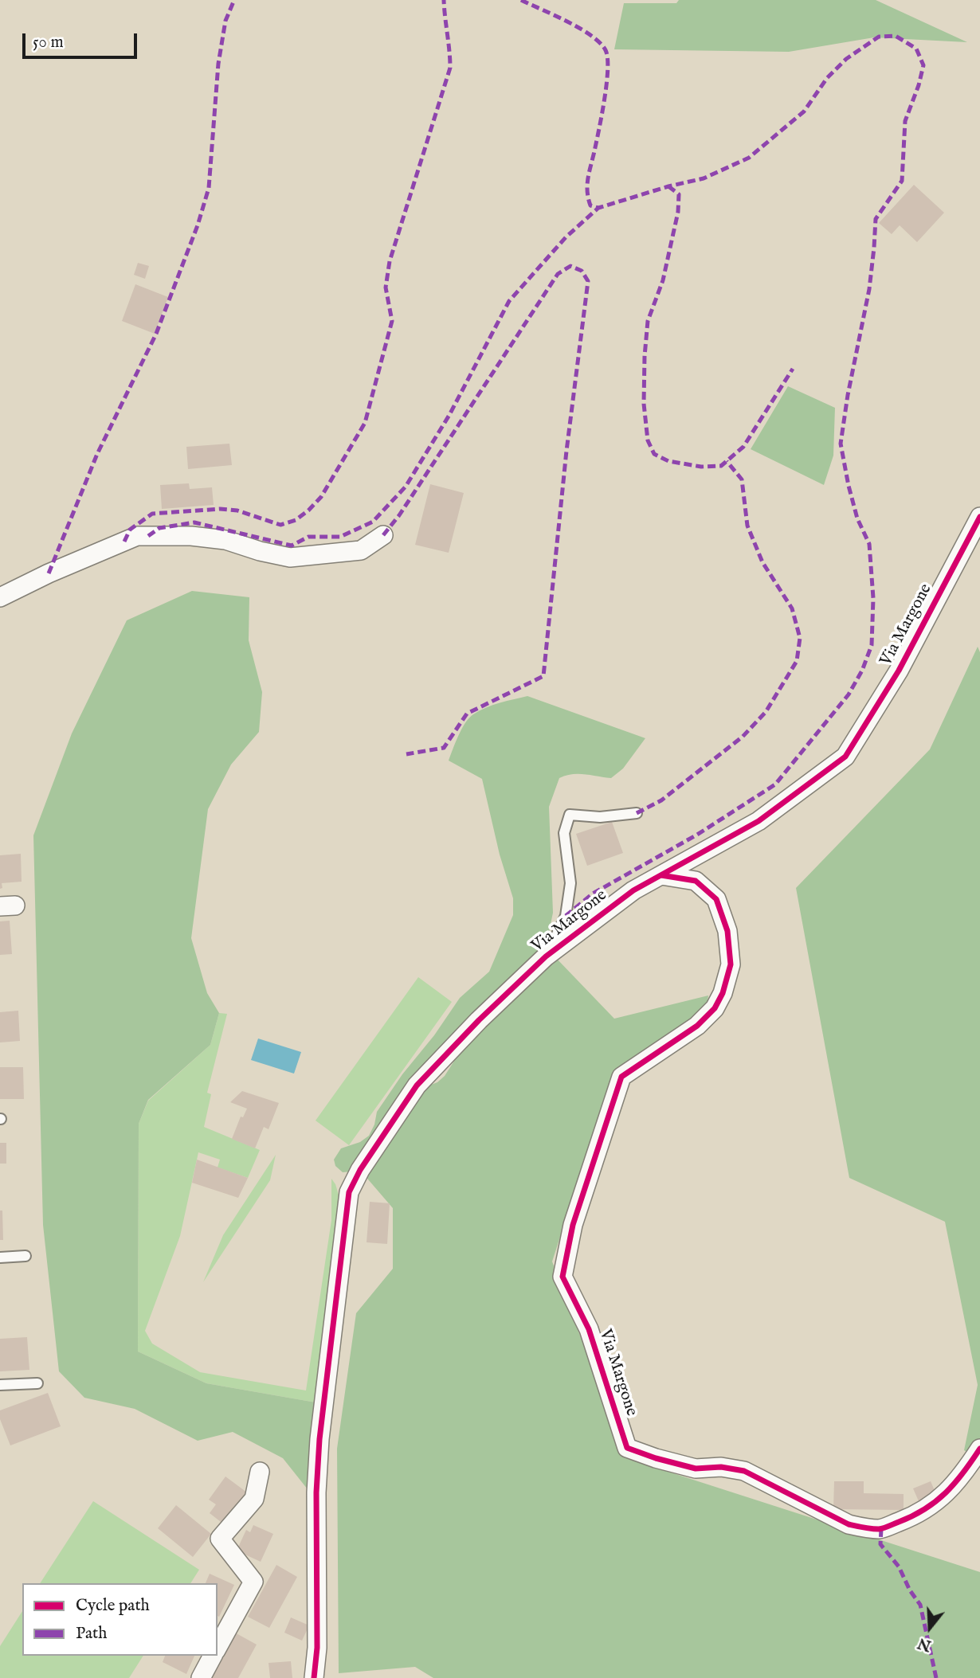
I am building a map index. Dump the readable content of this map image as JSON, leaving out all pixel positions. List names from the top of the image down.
{
  "streets": {
    "street": ["Via Margone"]
  },
  "legend": ["Cycle path", "Path"],
  "scale_bar": "50 m",
  "north": "bottom"
}
